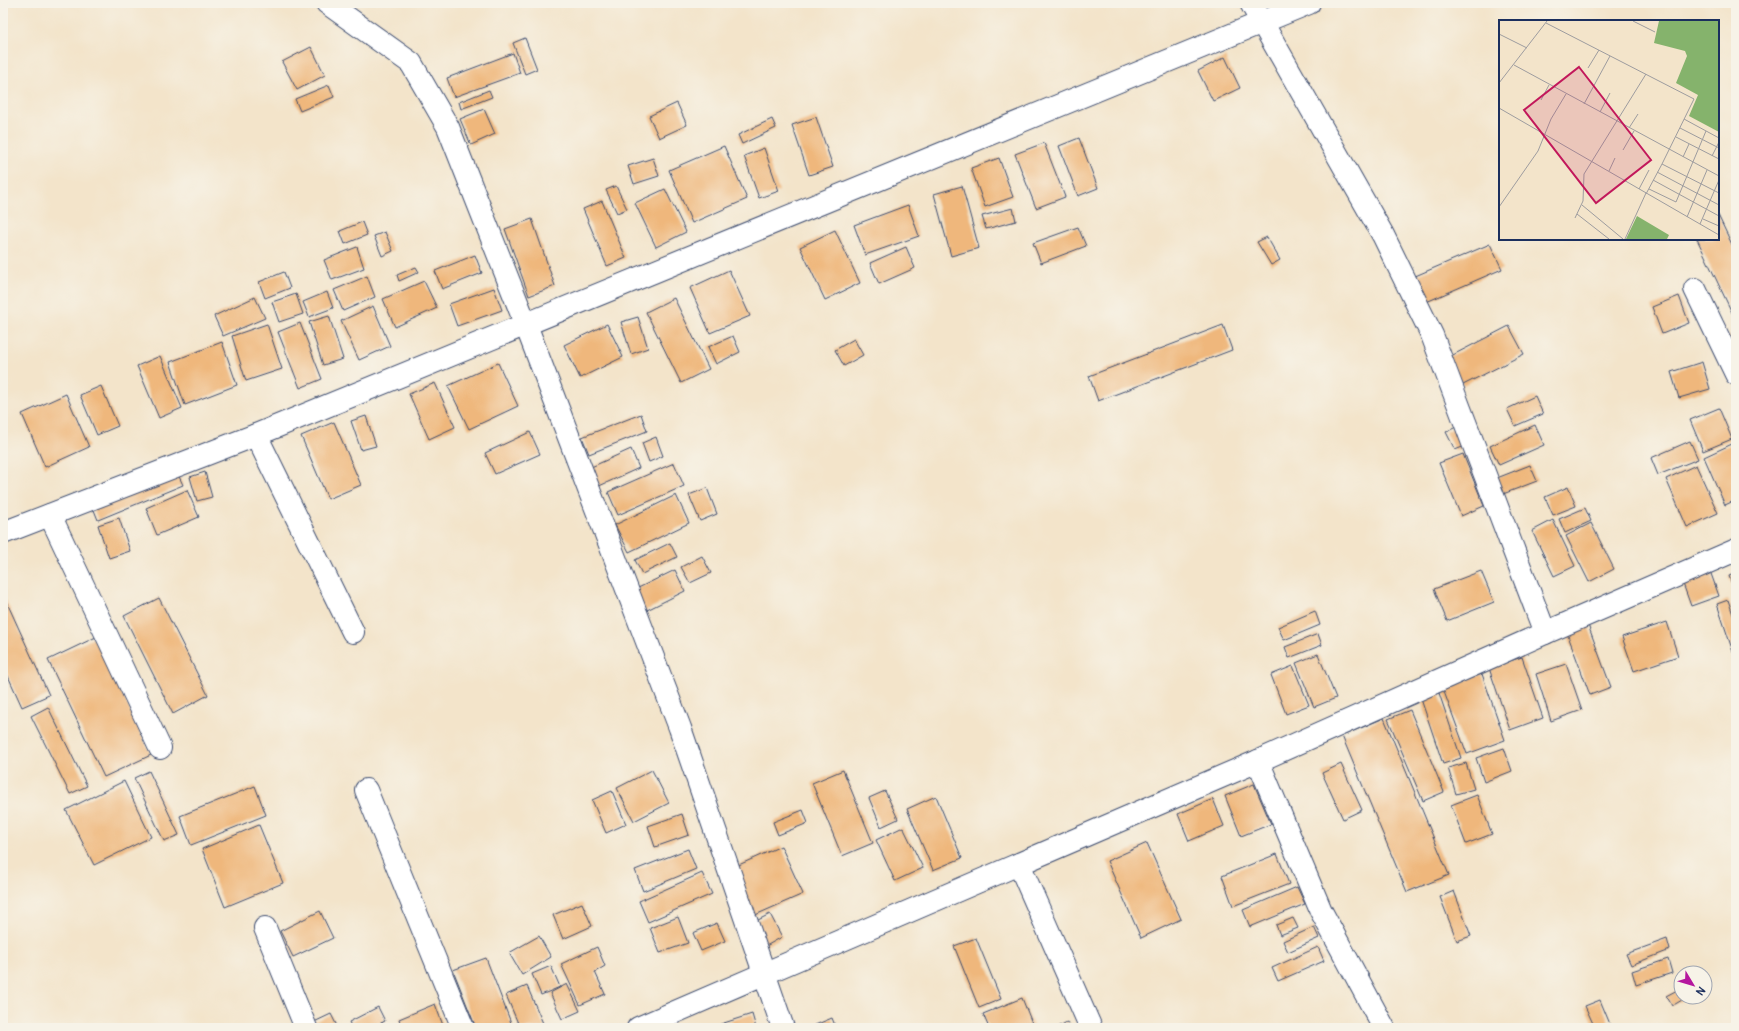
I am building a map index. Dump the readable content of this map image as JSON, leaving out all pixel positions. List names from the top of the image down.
{
  "north": "bottom right"
}
